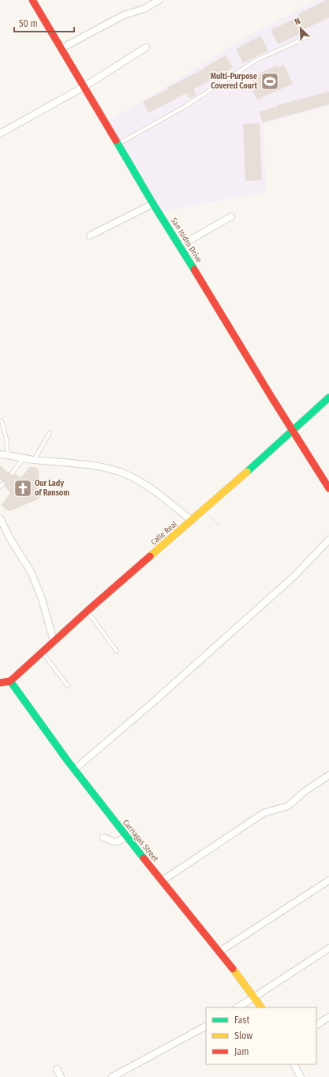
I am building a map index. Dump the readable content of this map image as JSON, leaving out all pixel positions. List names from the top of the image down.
{
  "streets": {
    "street": ["San Isidro Drive", "Calle Real", "Carriagas Street"]
  },
  "crossings": [
    ["San Isidro Drive", "Calle Real"],
    ["Calle Real", "Carriagas Street"]
  ],
  "places": {
    "sports": ["Multi-Purpose Covered Court"],
    "church": ["Our Lady of Ransom"]
  },
  "legend": ["Fast", "Slow", "Jam"],
  "scale_bar": "50 m",
  "north": "top left"
}
